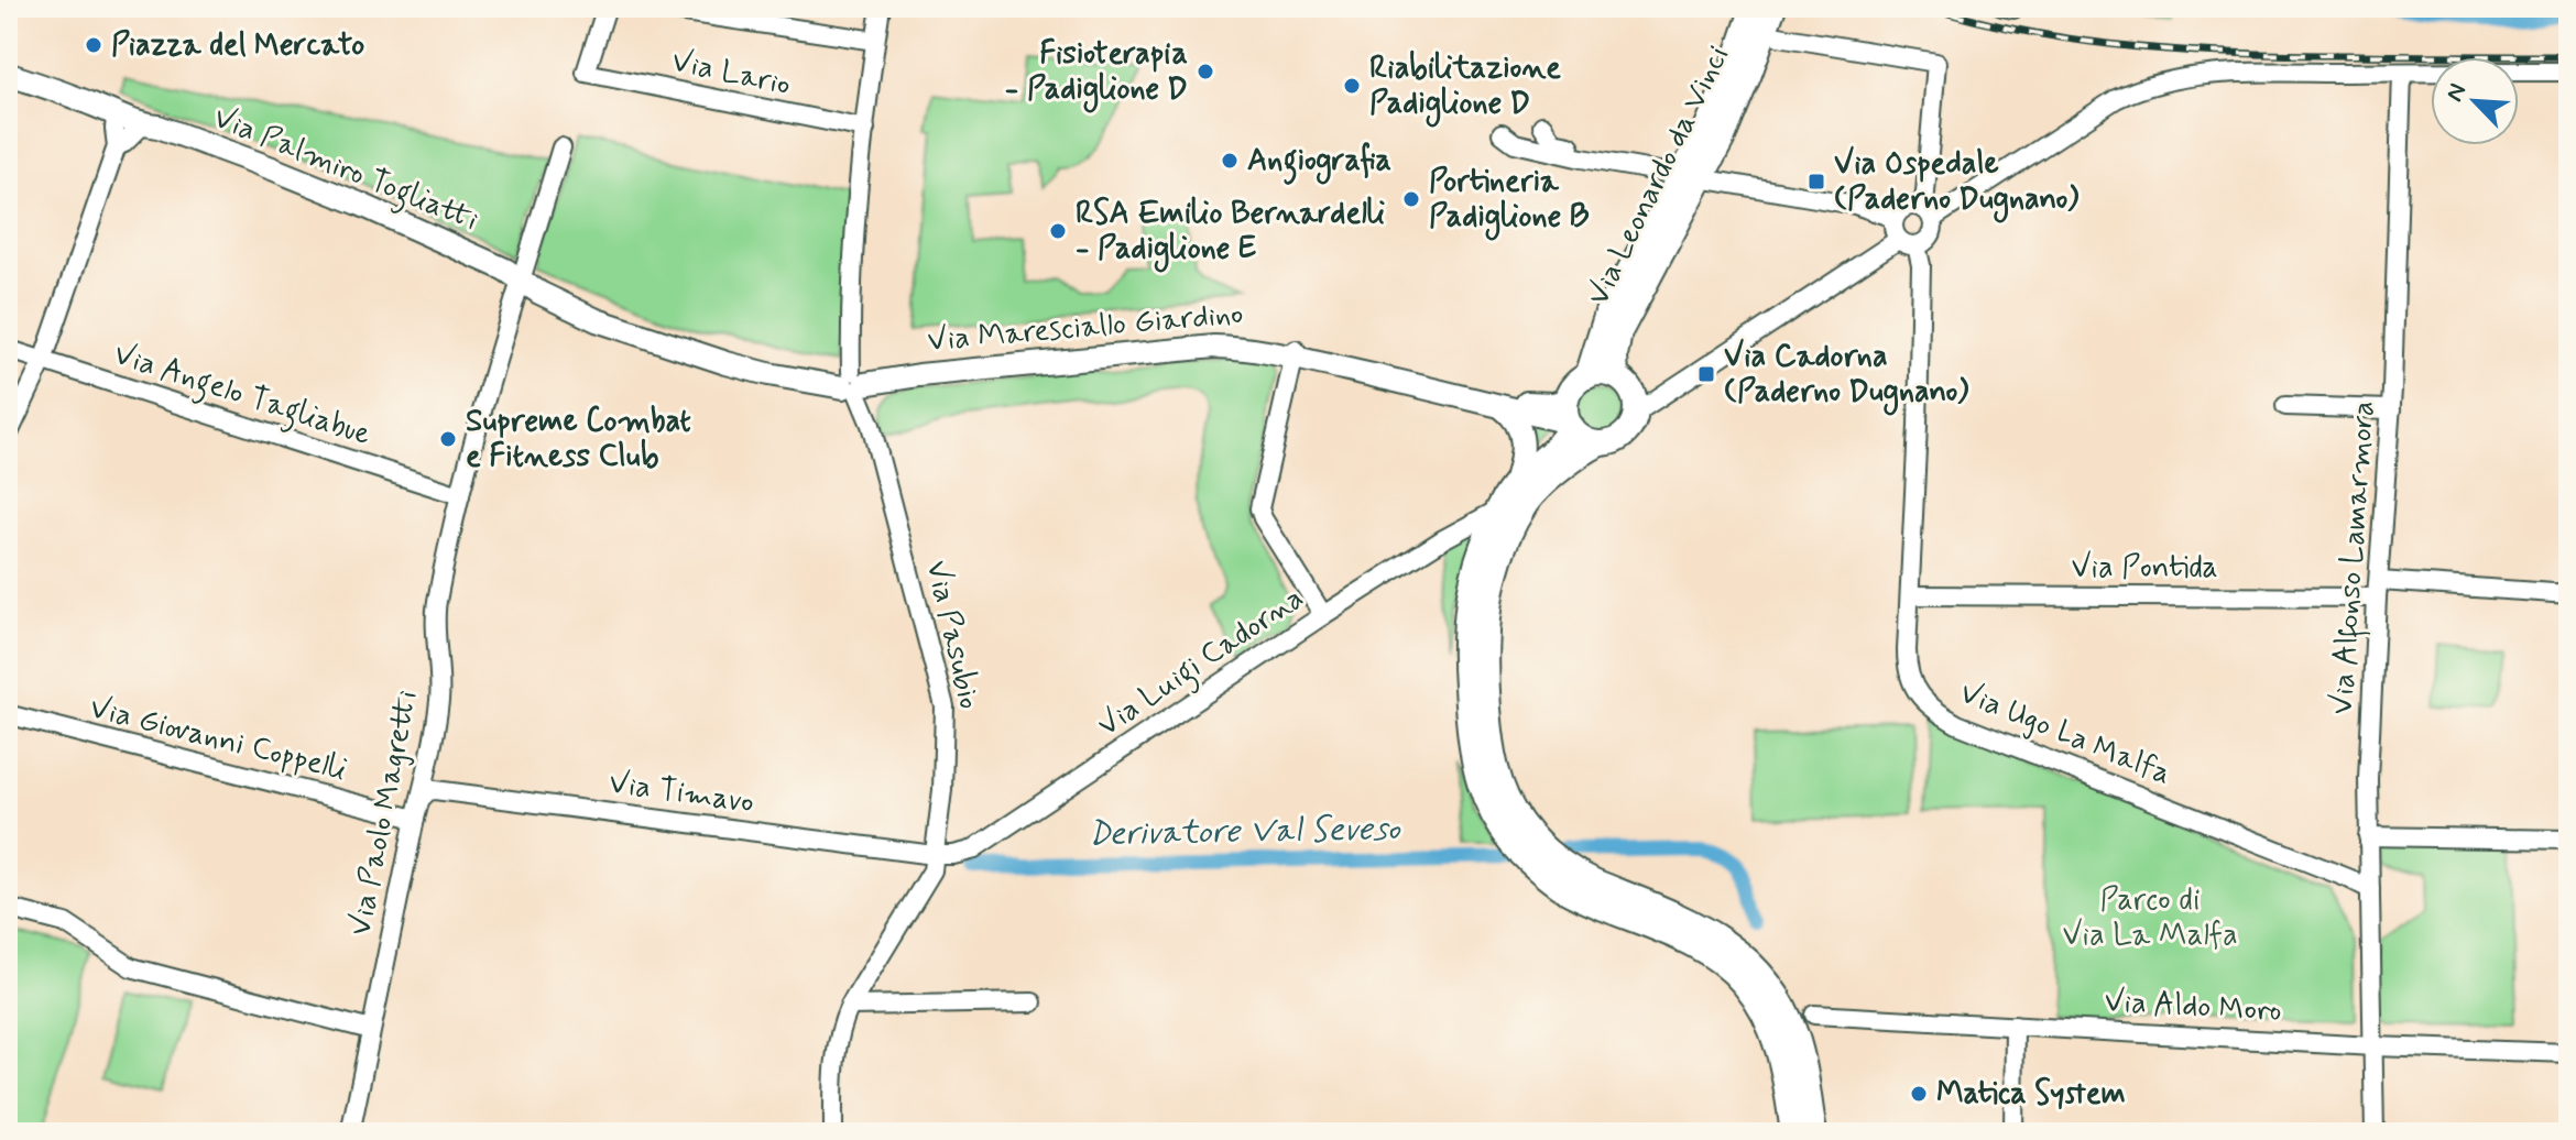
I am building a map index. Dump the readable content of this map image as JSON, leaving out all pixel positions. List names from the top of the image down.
{
  "streets": {
    "main road": ["Via Leonardo da Vinci"],
    "street": [
      "Via Lario",
      "Via Palmiro Togliatti",
      "Via Maresciallo Giardino",
      "Via Angelo Tagliabue",
      "Via Alfonso Lamarmora",
      "Via Pontida",
      "Via Pasubio",
      "Via Luigi Cadorna",
      "Via Ugo La Malfa",
      "Via Giovanni Coppelli",
      "Via Timavo",
      "Via Paolo Magretti",
      "Via Aldo Moro"
    ]
  },
  "crossings": [
    ["Via Lario", "Via Pasubio"],
    ["Via Palmiro Togliatti", "Via Maresciallo Giardino"],
    ["Via Palmiro Togliatti", "Via Pasubio"],
    ["Via Palmiro Togliatti", "Via Paolo Magretti"],
    ["Via Leonardo da Vinci", "Via Maresciallo Giardino"],
    ["Via Maresciallo Giardino", "Via Pasubio"],
    ["Via Angelo Tagliabue", "Via Paolo Magretti"],
    ["Via Alfonso Lamarmora", "Via Pontida"],
    ["Via Alfonso Lamarmora", "Via Ugo La Malfa"],
    ["Via Alfonso Lamarmora", "Via Aldo Moro"],
    ["Via Pontida", "Via Ugo La Malfa"],
    ["Via Pasubio", "Via Luigi Cadorna"],
    ["Via Pasubio", "Via Timavo"],
    ["Via Luigi Cadorna", "Via Timavo"],
    ["Via Giovanni Coppelli", "Via Paolo Magretti"],
    ["Via Timavo", "Via Paolo Magretti"]
  ],
  "water": ["Derivatore Val Seveso"],
  "parks": ["Parco di Via La Malfa"],
  "places": {
    "other": [
      "Piazza del Mercato",
      "Fisioterapia - Padiglione D",
      "Riabilitazione Padiglione D",
      "Angiografia",
      "Portineria Padiglione B",
      "RSA Emilio Bernardelli - Padiglione E",
      "Supreme Combat e Fitness Club",
      "Matica System"
    ],
    "transit": ["Via Ospedale (Paderno Dugnano)", "Via Cadorna (Paderno Dugnano)"]
  },
  "north": "top left"
}
